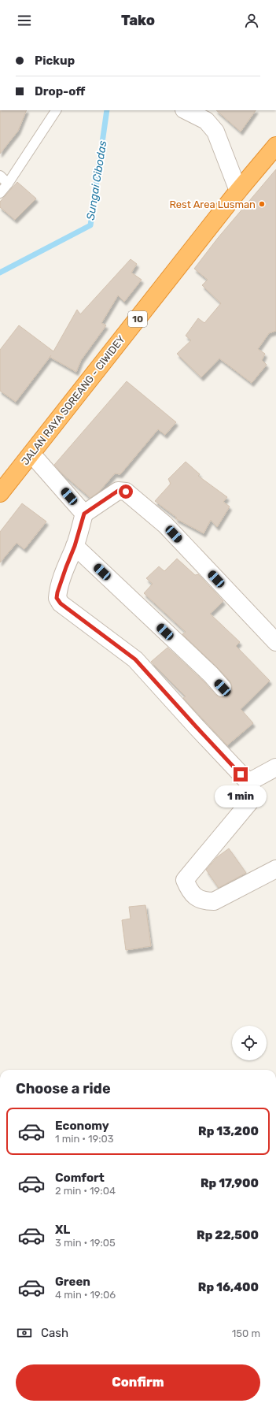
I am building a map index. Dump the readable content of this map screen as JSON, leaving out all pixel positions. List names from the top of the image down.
{
  "streets": {
    "highway": ["10", "JALAN RAYA SOREANG - CIWIDEY"]
  },
  "water": ["Sungai Cibodas"],
  "places": ["Rest Area Lusman"],
  "page": {
    "header": "Tako",
    "banner": ["Pickup", "Drop-off"],
    "bubble": "1 min",
    "heading": "Choose a ride",
    "list": [
      {
        "name": "Economy",
        "note": "1 min · 19:03",
        "value": "Rp 13,200"
      },
      {
        "name": "Comfort",
        "note": "2 min · 19:04",
        "value": "Rp 17,900"
      },
      {
        "name": "XL",
        "note": "3 min · 19:05",
        "value": "Rp 22,500"
      },
      {
        "name": "Green",
        "note": "4 min · 19:06",
        "value": "Rp 16,400"
      }
    ],
    "pay": ["Cash", "150 m"],
    "buttons": "Confirm"
  }
}
